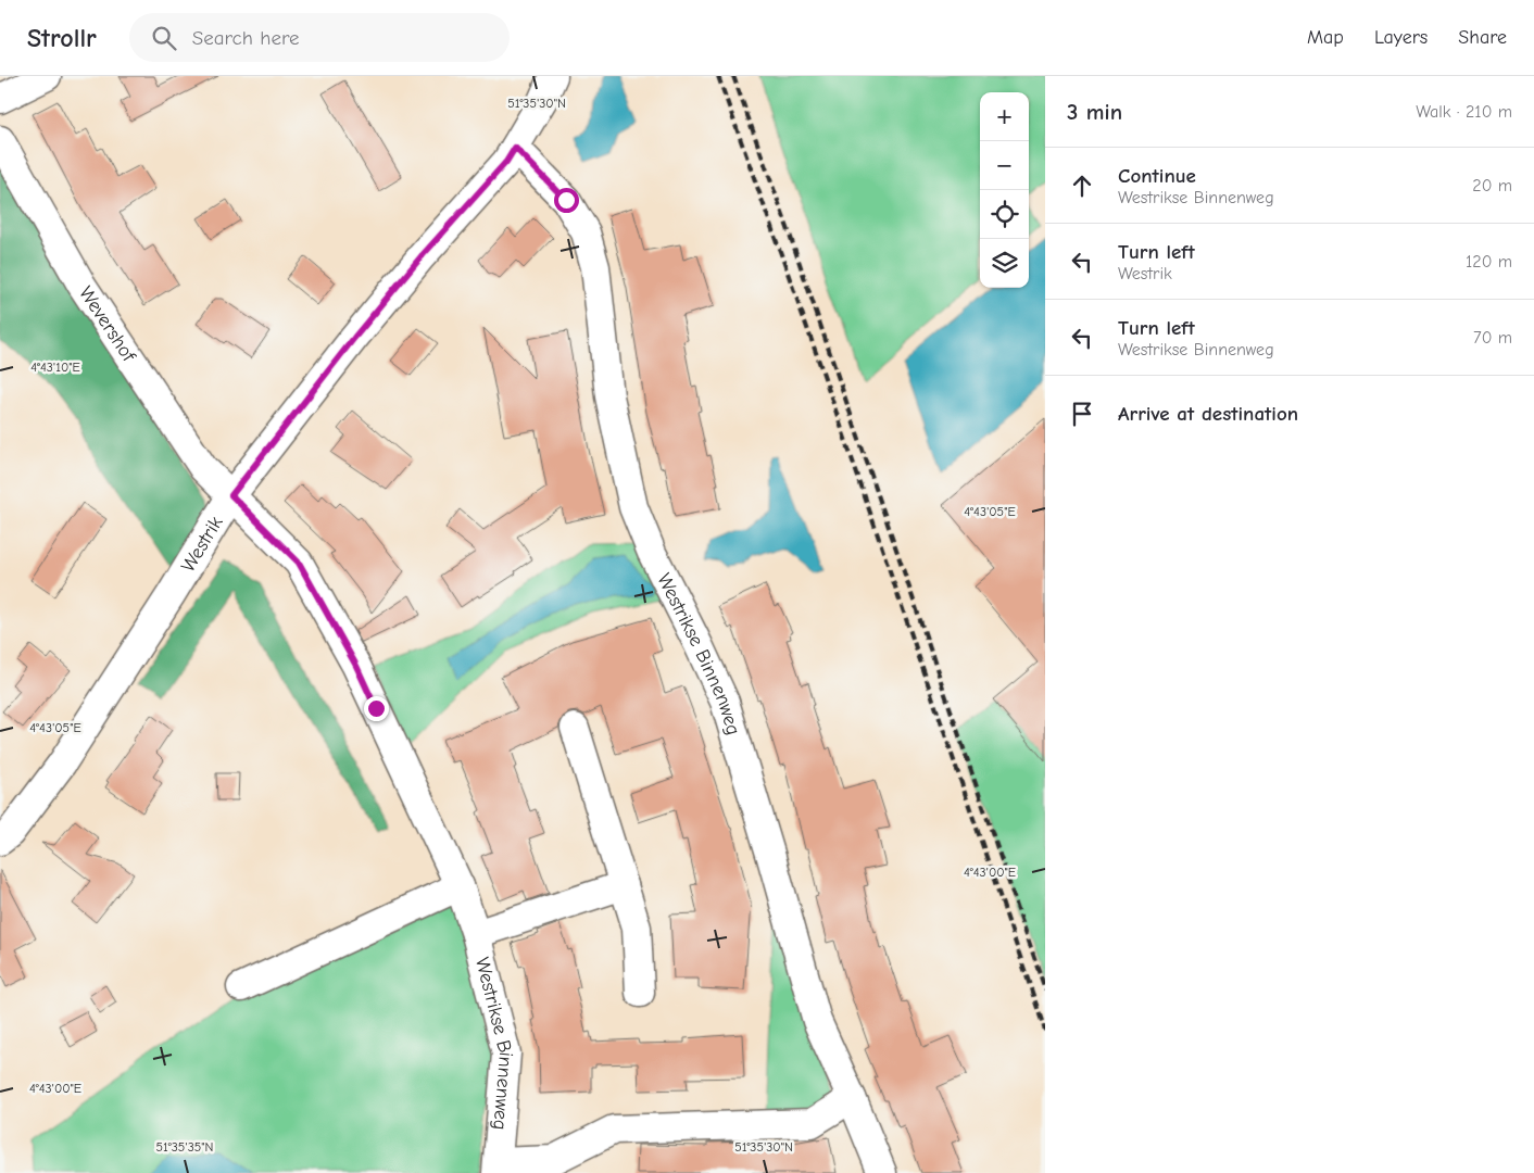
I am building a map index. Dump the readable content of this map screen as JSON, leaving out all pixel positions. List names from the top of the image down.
{
  "streets": {
    "street": ["Wevershof", "Westrik", "Westrikse Binnenweg"]
  },
  "crossings": [
    ["Wevershof", "Westrik"],
    ["Wevershof", "Westrikse Binnenweg"],
    ["Westrik", "Westrikse Binnenweg"]
  ],
  "page": {
    "header": "Strollr",
    "search": "Search here",
    "nav": ["Map", "Layers", "Share"],
    "heading": ["3 min", "Walk · 210 m"],
    "map_buttons": ["+", "−"],
    "list": [
      ["Continue", "Westrikse Binnenweg", "20 m"],
      ["Turn left", "Westrik", "120 m"],
      ["Turn left", "Westrikse Binnenweg", "70 m"],
      "Arrive at destination"
    ]
  },
  "coordinates": [
    "51°35'30\"N",
    "4°43'10\"E",
    "4°43'05\"E",
    "4°43'00\"E",
    "51°35'35\"N"
  ]
}
